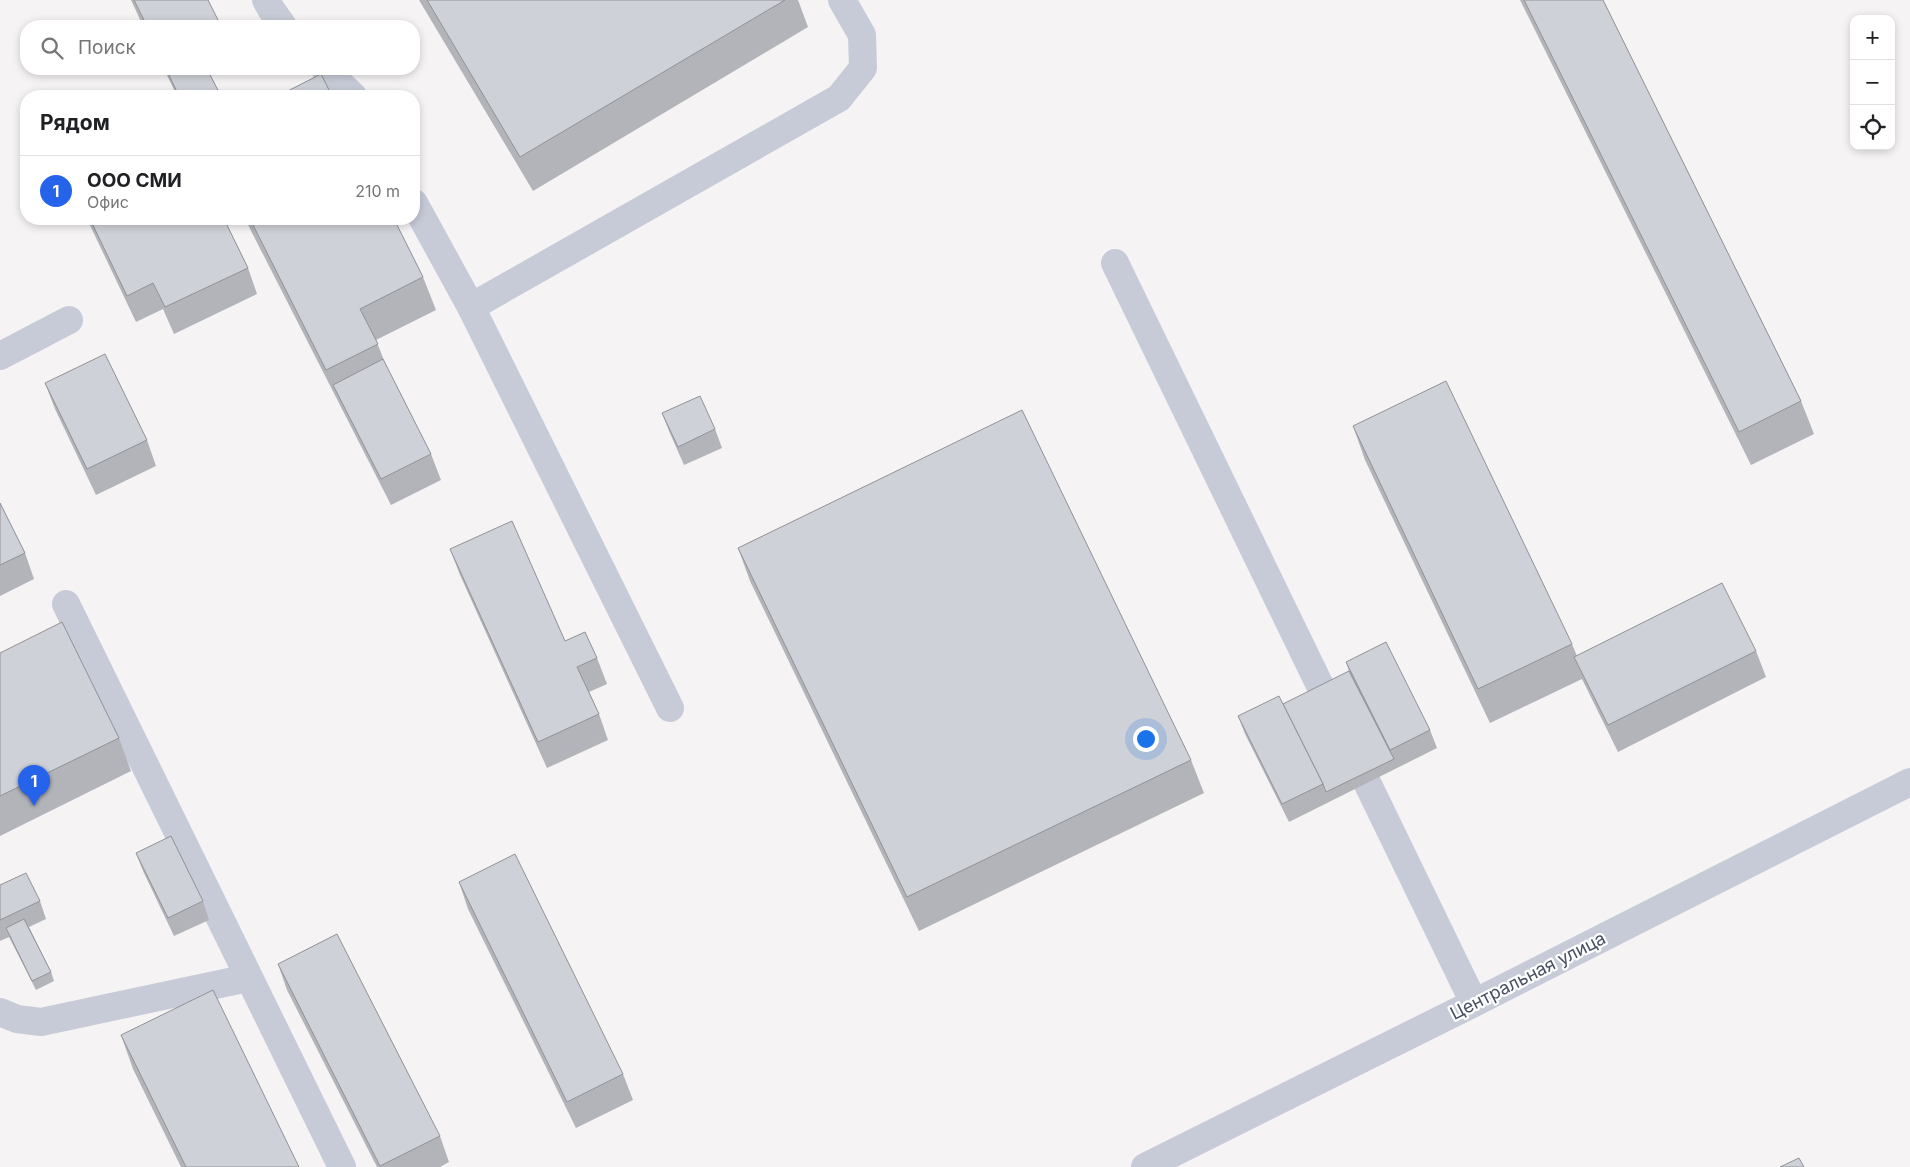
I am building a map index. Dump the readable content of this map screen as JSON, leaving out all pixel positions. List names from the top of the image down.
{
  "streets": {
    "street": ["Центральная улица"]
  },
  "page": {
    "map_buttons": ["+", "−"],
    "search": "Поиск",
    "heading": "Рядом",
    "list": [
      {
        "mark": "1",
        "name": "ООО СМИ",
        "note": "Офис",
        "value": "210 m"
      }
    ],
    "pins": "1"
  }
}
